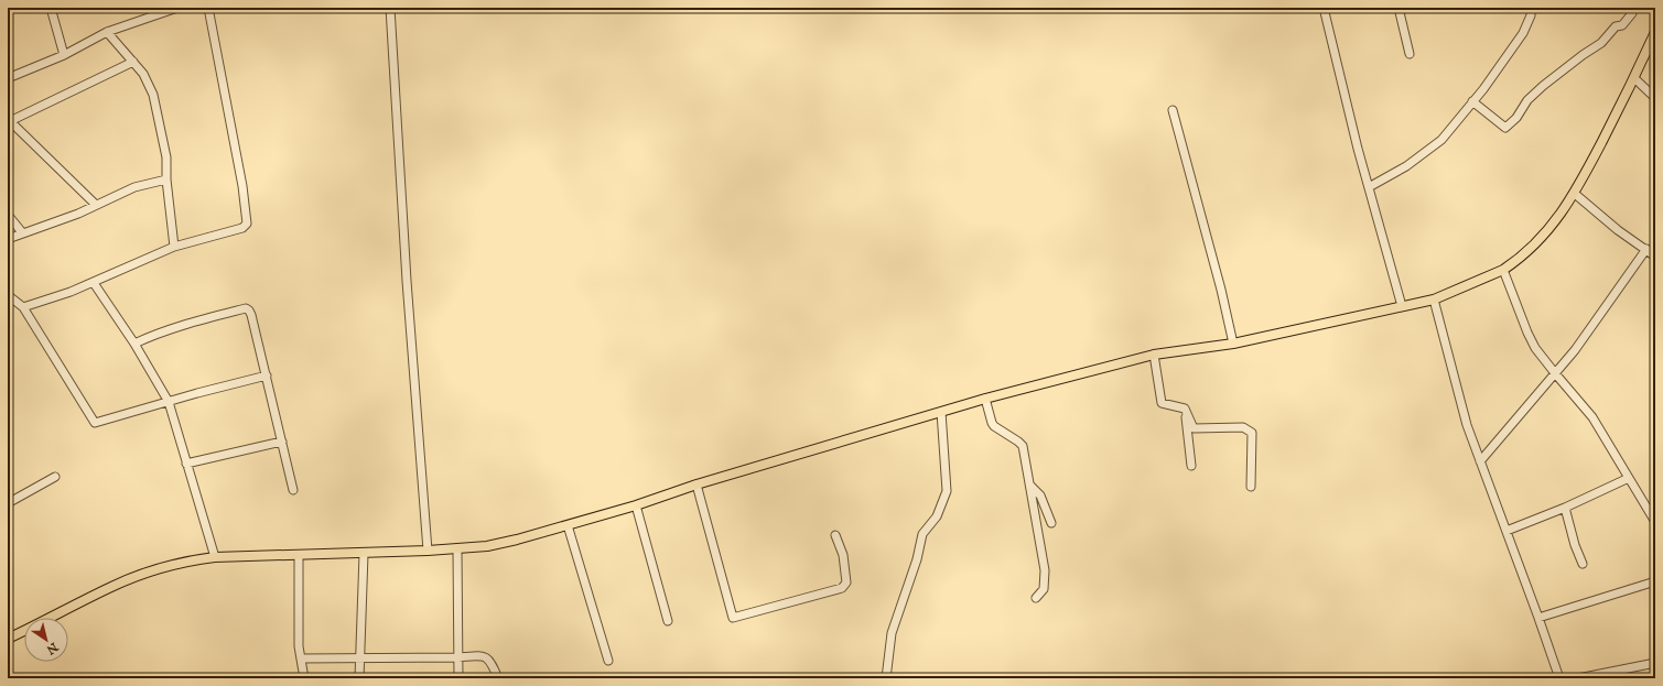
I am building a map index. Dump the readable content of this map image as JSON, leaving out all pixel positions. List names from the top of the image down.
{
  "north": "bottom right"
}
